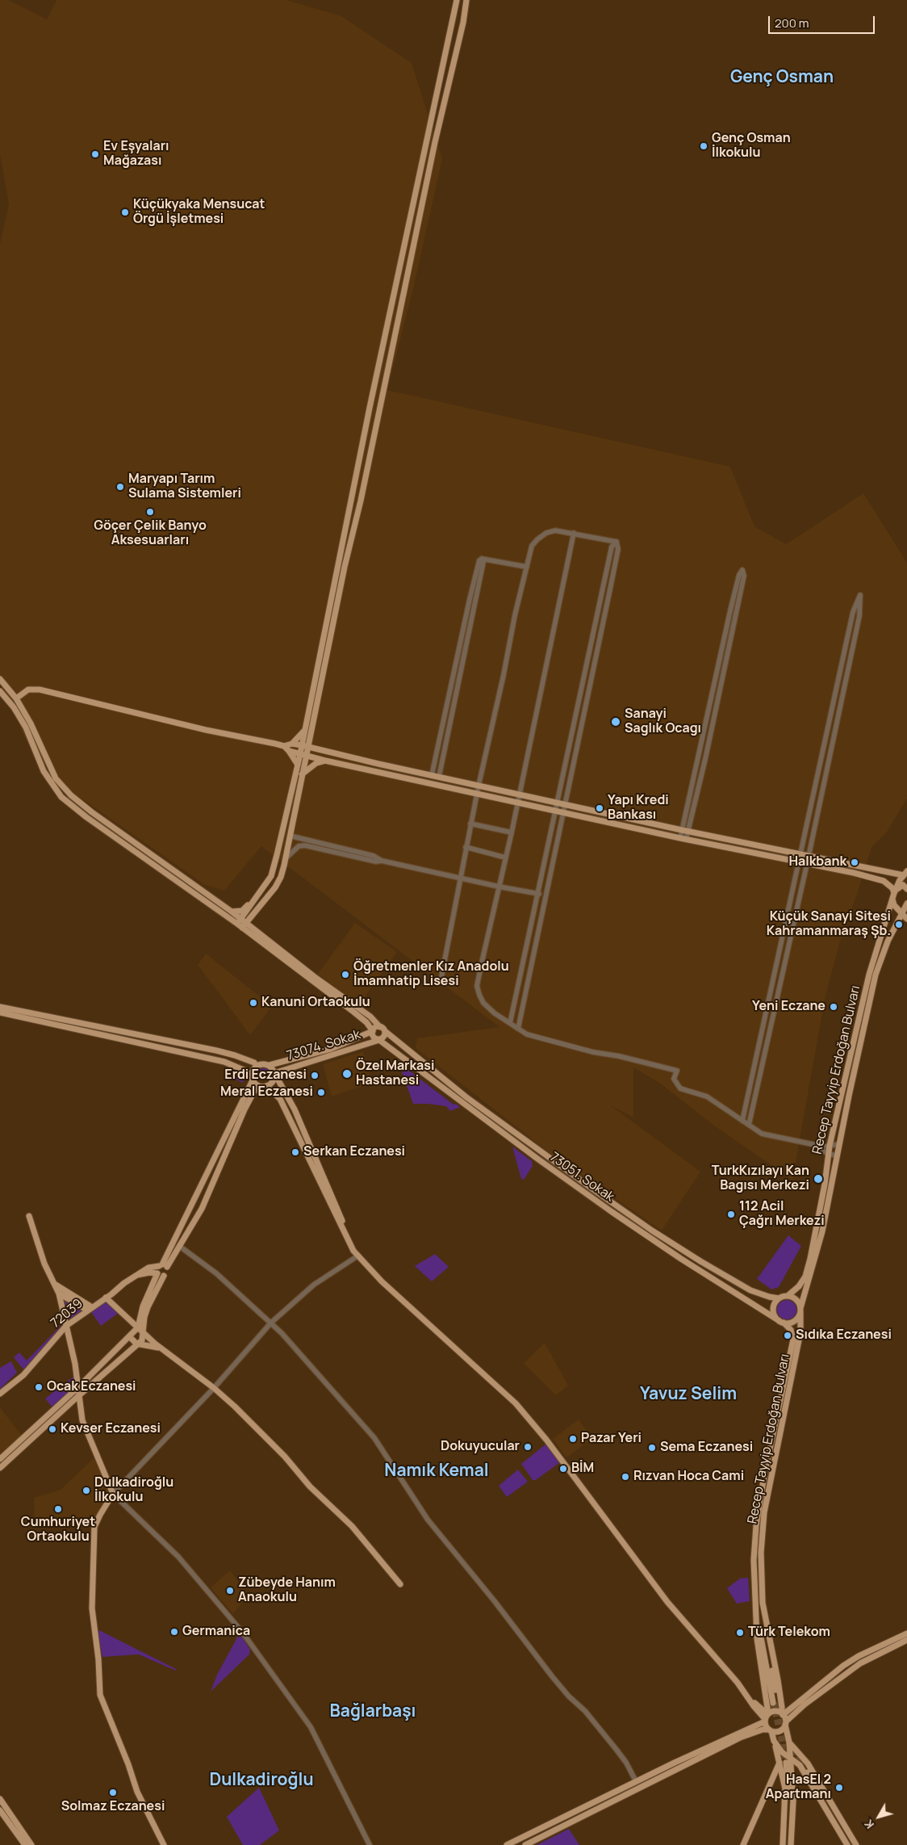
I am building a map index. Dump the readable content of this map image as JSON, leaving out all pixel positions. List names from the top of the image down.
{
  "streets": {
    "main road": [
      "73074. Sokak",
      "Recep Tayyip Erdoğan Bulvarı",
      "73051. Sokak",
      "72039"
    ]
  },
  "crossings": [
    ["73074. Sokak", "73051. Sokak"],
    ["Recep Tayyip Erdoğan Bulvarı", "73051. Sokak"]
  ],
  "districts": [
    "Genç Osman",
    "Yavuz Selim",
    "Namık Kemal",
    "Bağlarbaşı",
    "Dulkadiroğlu"
  ],
  "places": [
    "Genç Osman İlkokulu",
    "Ev Eşyaları Mağazası",
    "Küçükyaka Mensucat Örgü İşletmesi",
    "Maryapı Tarım Sulama Sistemleri",
    "Göçer Çelik Banyo Aksesuarları",
    "Sanayi Saglık Ocagı",
    "Yapı Kredi Bankası",
    "Halkbank",
    "Küçük Sanayi Sitesi Kahramanmaraş Şb.",
    "Öğretmenler Kız Anadolu İmamhatip Lisesi",
    "Kanuni Ortaokulu",
    "Yeni Eczane",
    "Özel Markasi Hastanesi",
    "Erdi Eczanesi",
    "Meral Eczanesi",
    "Serkan Eczanesi",
    "TurkKızılayı Kan Bagısı Merkezi",
    "112 Acil Çağrı Merkezi",
    "Sıdıka Eczanesi",
    "Ocak Eczanesi",
    "Kevser Eczanesi",
    "Pazar Yeri",
    "Dokuyucular",
    "Sema Eczanesi",
    "BİM",
    "Rızvan Hoca Cami",
    "Dulkadiroğlu İlkokulu",
    "Cumhuriyet Ortaokulu",
    "Zübeyde Hanım Anaokulu",
    "Germanica",
    "Türk Telekom",
    "HasEl 2 Apartmanı",
    "Solmaz Eczanesi"
  ],
  "scale_bar": "200 m",
  "north": "bottom left"
}
